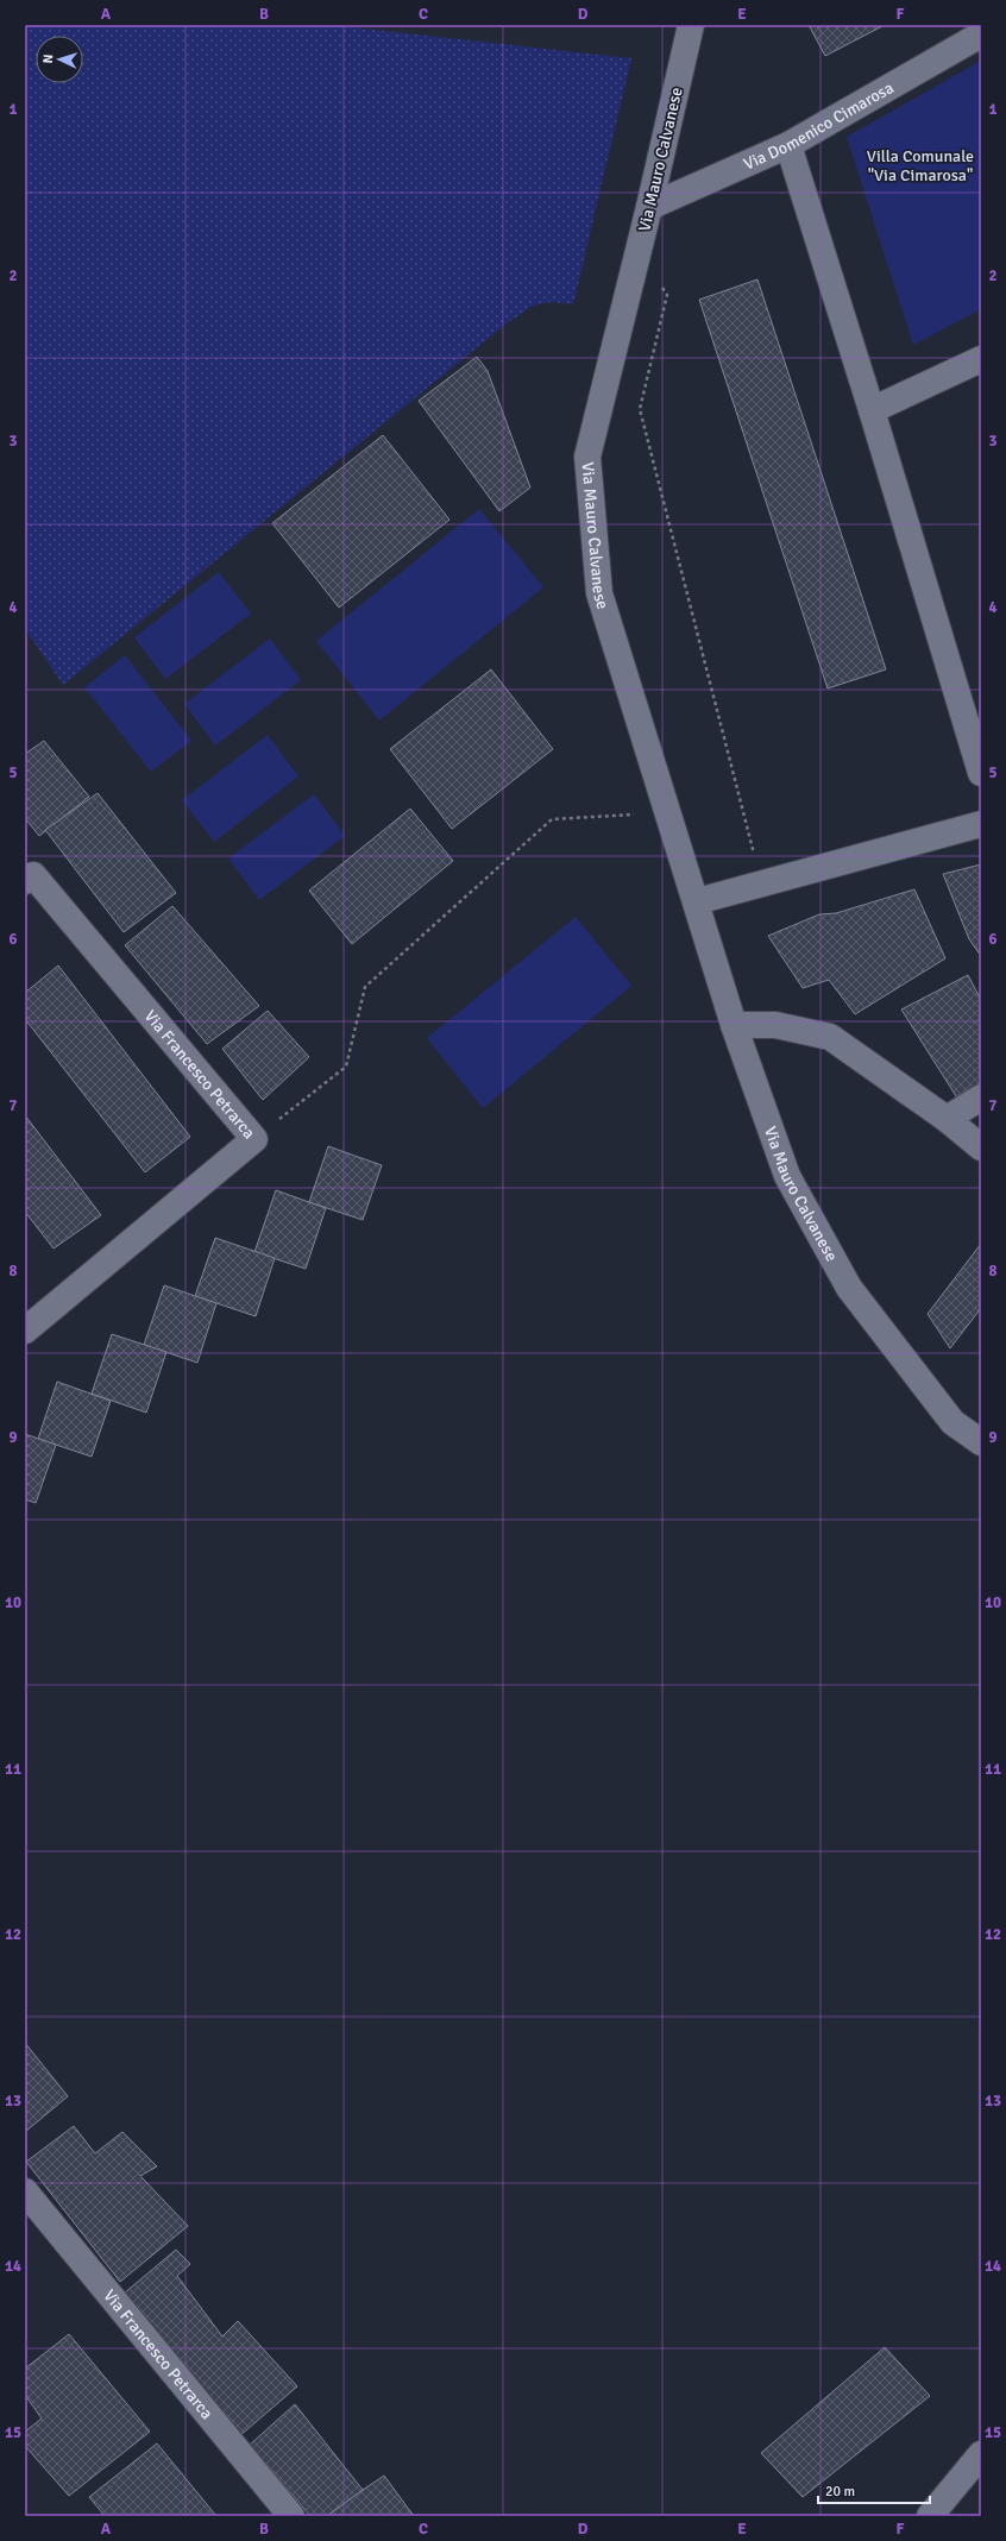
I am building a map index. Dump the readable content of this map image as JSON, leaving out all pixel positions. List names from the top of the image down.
{
  "streets": {
    "street": ["Via Domenico Cimarosa", "Via Mauro Calvanese", "Via Francesco Petrarca"]
  },
  "crossings": [
    ["Via Domenico Cimarosa", "Via Mauro Calvanese"]
  ],
  "parks": ["Villa Comunale \"Via Cimarosa\""],
  "scale_bar": "20 m",
  "north": "left",
  "grid": {
    "columns": [
      "A",
      "B",
      "C",
      "D",
      "E",
      "F"
    ],
    "rows": [
      "1",
      "2",
      "3",
      "4",
      "5",
      "6",
      "7",
      "8",
      "9",
      "10",
      "11",
      "12",
      "13",
      "14",
      "15"
    ]
  }
}
